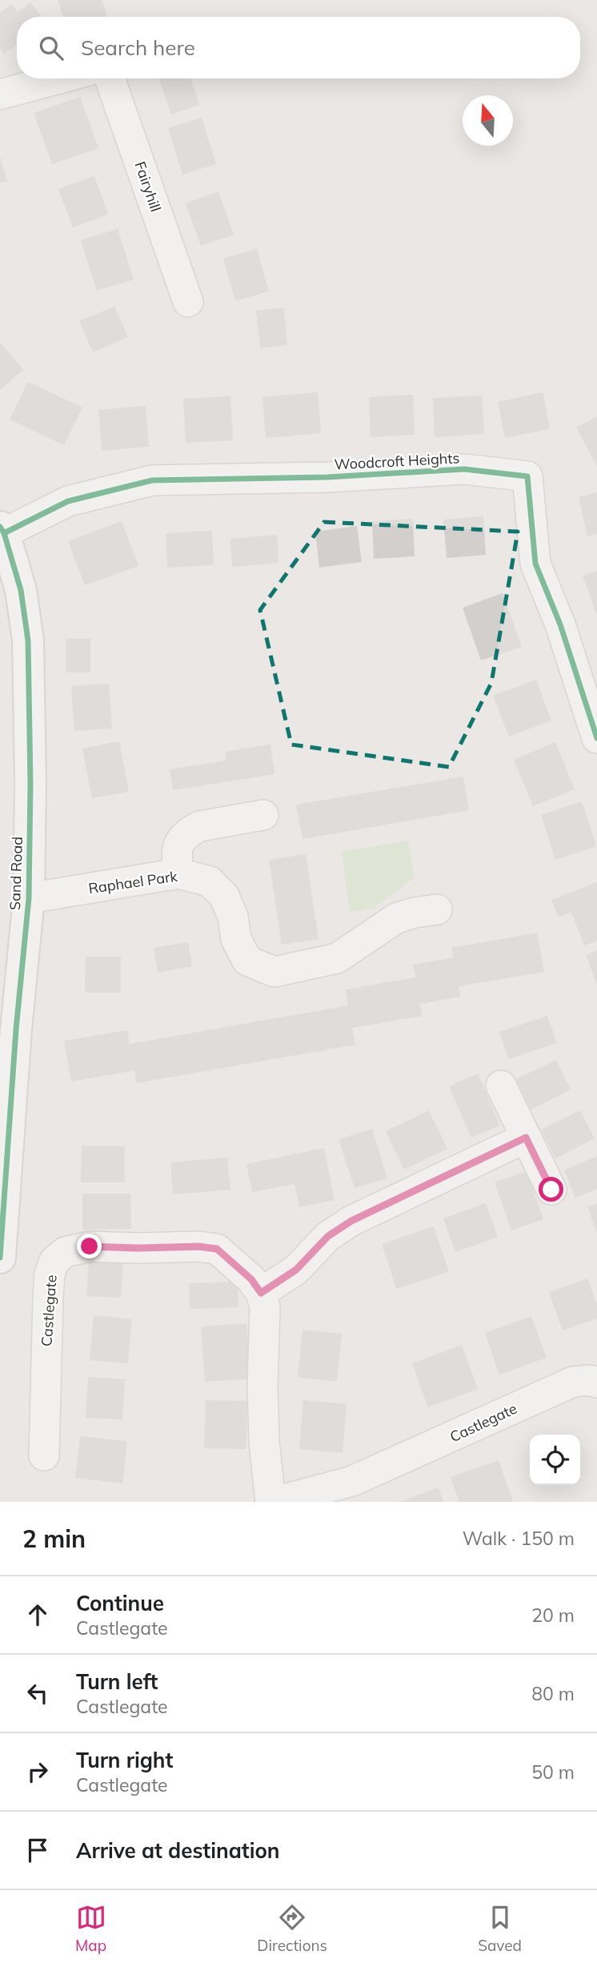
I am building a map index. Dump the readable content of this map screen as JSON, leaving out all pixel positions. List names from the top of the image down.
{
  "streets": {
    "street": [
      "Fairyhill",
      "Woodcroft Heights",
      "Sand Road",
      "Raphael Park",
      "Castlegate"
    ]
  },
  "crossings": [
    ["Woodcroft Heights", "Sand Road"],
    ["Sand Road", "Raphael Park"]
  ],
  "north": "top",
  "page": {
    "search": "Search here",
    "heading": ["2 min", "Walk · 150 m"],
    "list": [
      ["Continue", "Castlegate", "20 m"],
      ["Turn left", "Castlegate", "80 m"],
      ["Turn right", "Castlegate", "50 m"],
      "Arrive at destination"
    ],
    "nav": ["Map", "Directions", "Saved"]
  }
}
